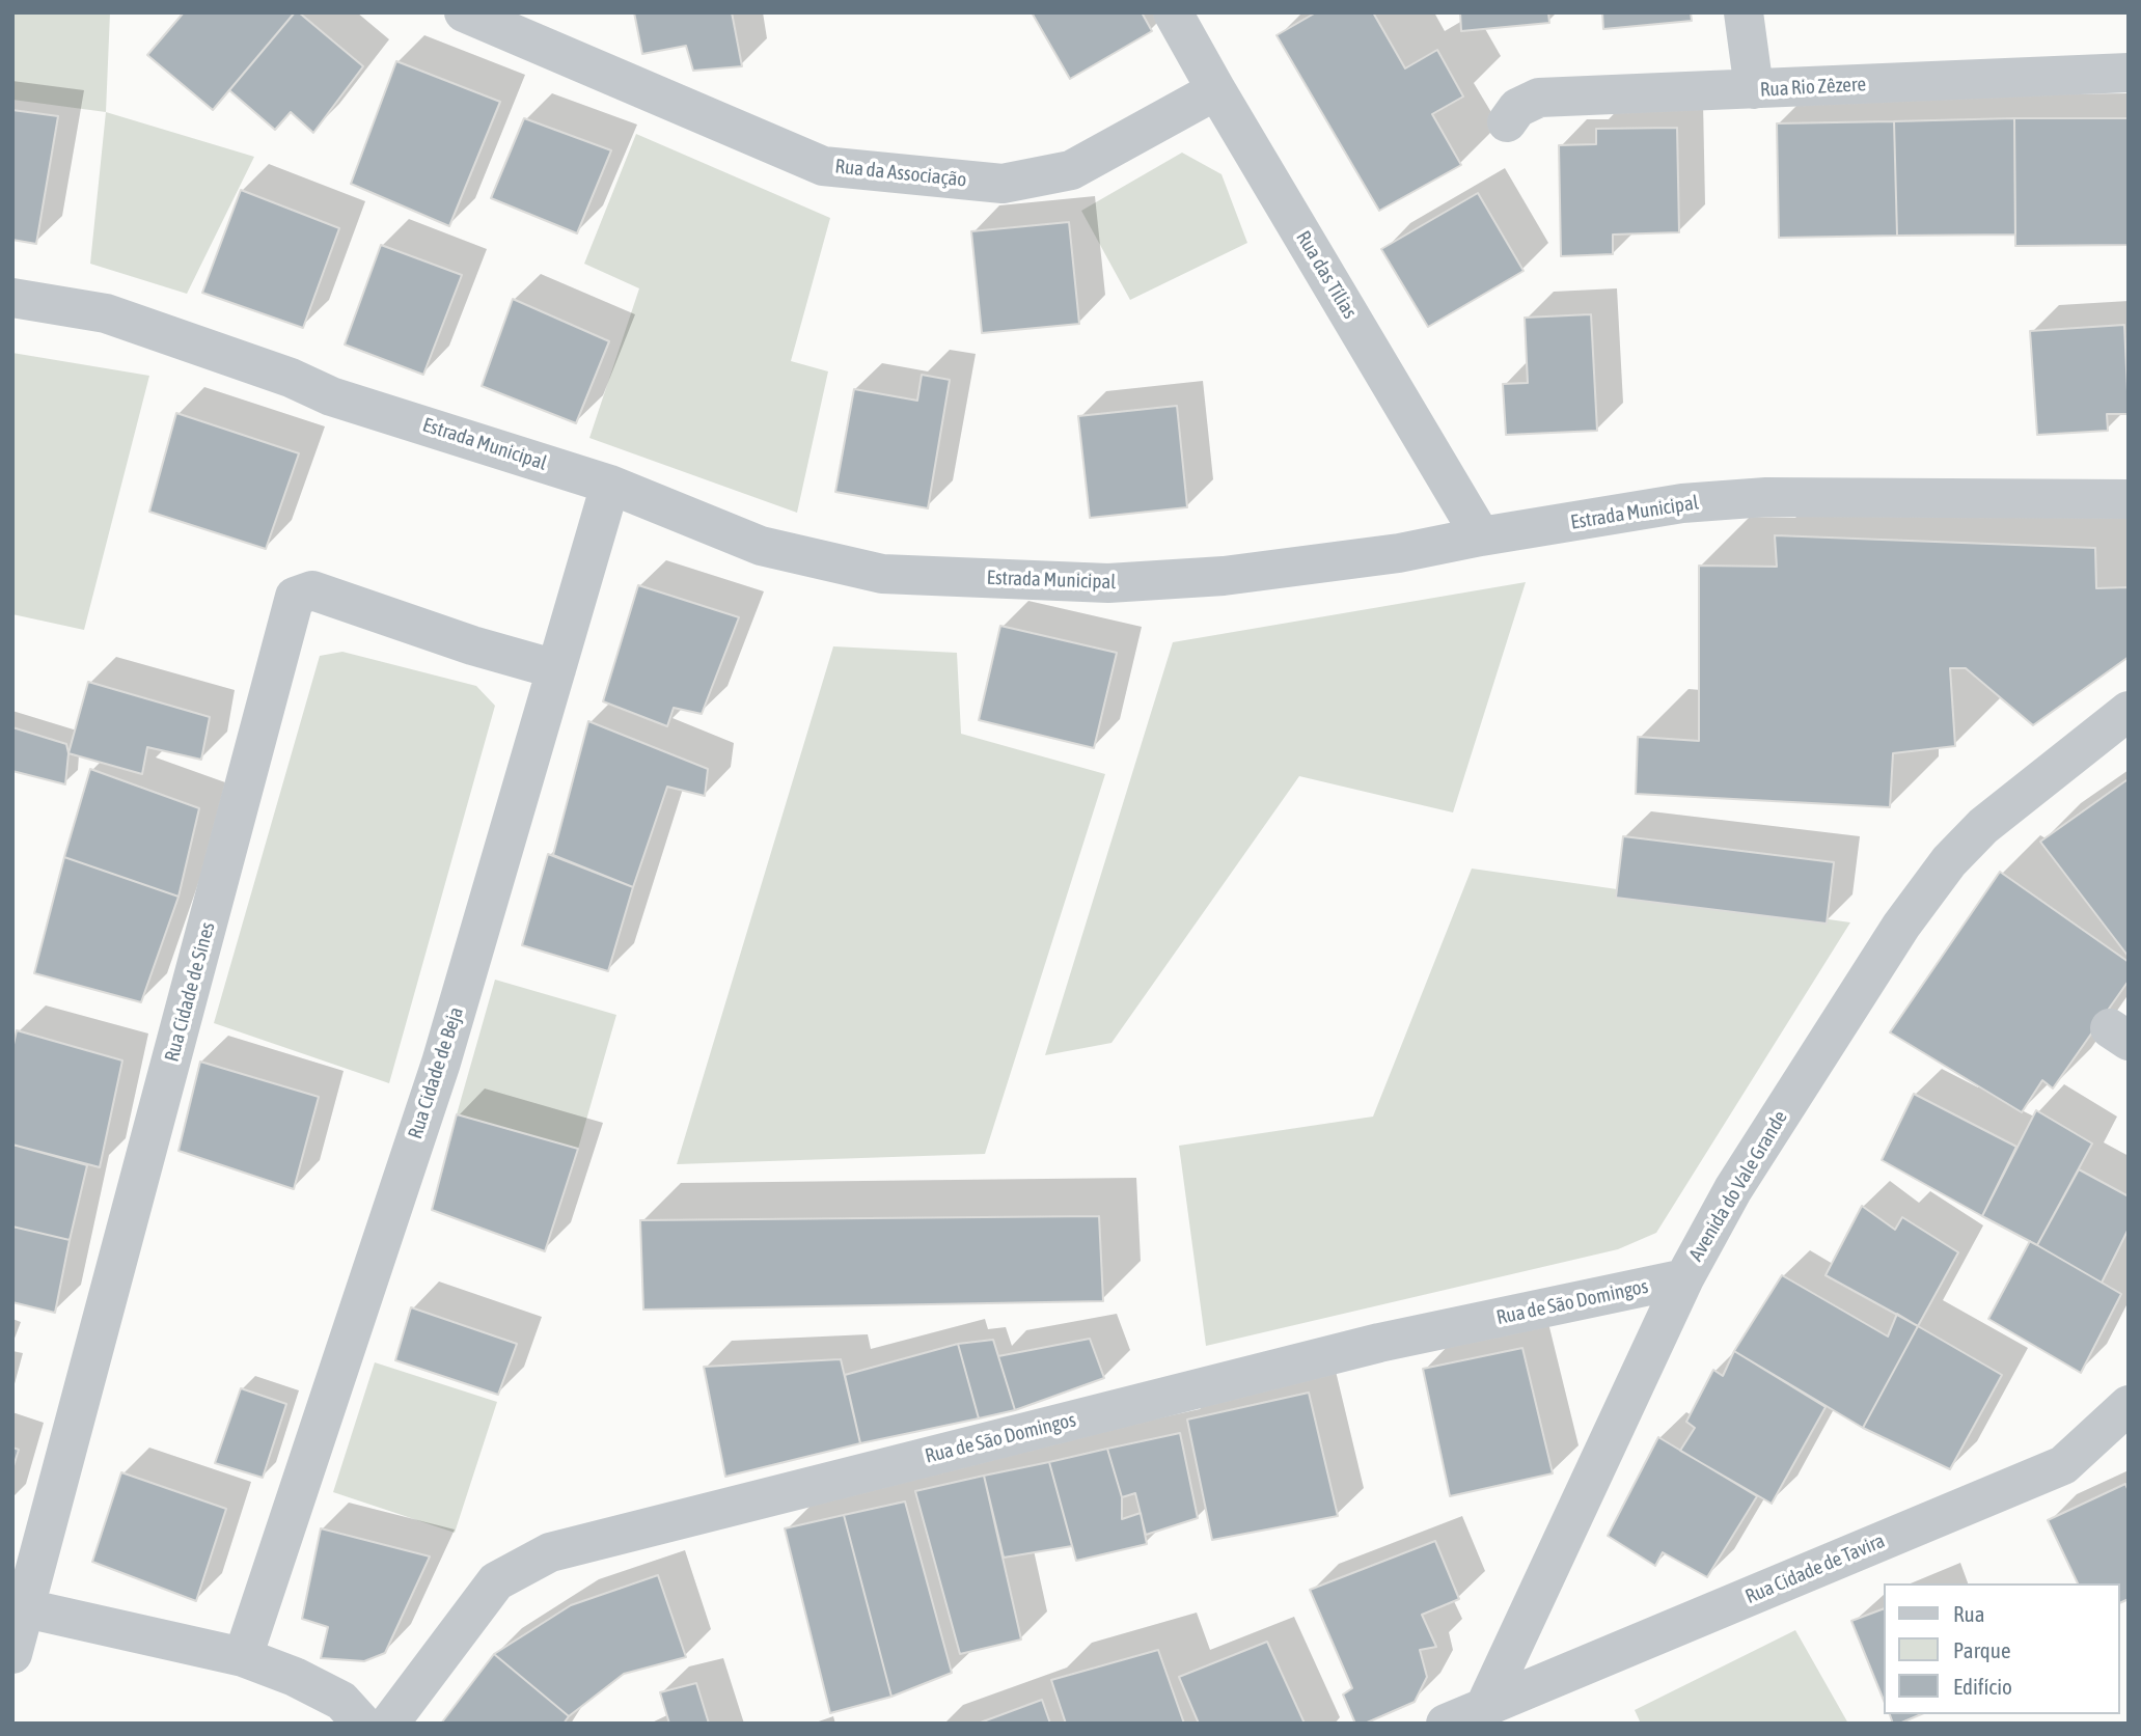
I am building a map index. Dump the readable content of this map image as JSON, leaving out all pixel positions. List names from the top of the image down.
{
  "streets": {
    "street": [
      "Rua Rio Zêzere",
      "Rua da Associação",
      "Rua das Tílias",
      "Estrada Municipal",
      "Rua Cidade de Sines",
      "Rua Cidade de Beja",
      "Avenida do Vale Grande",
      "Rua de São Domingos",
      "Rua Cidade de Tavira"
    ]
  },
  "crossings": [
    ["Rua da Associação", "Rua das Tílias"],
    ["Rua das Tílias", "Estrada Municipal"],
    ["Estrada Municipal", "Rua Cidade de Beja"],
    ["Rua Cidade de Sines", "Rua Cidade de Beja"],
    ["Avenida do Vale Grande", "Rua de São Domingos"],
    ["Avenida do Vale Grande", "Rua Cidade de Tavira"]
  ],
  "legend": ["Rua", "Parque", "Edifício"]
}
